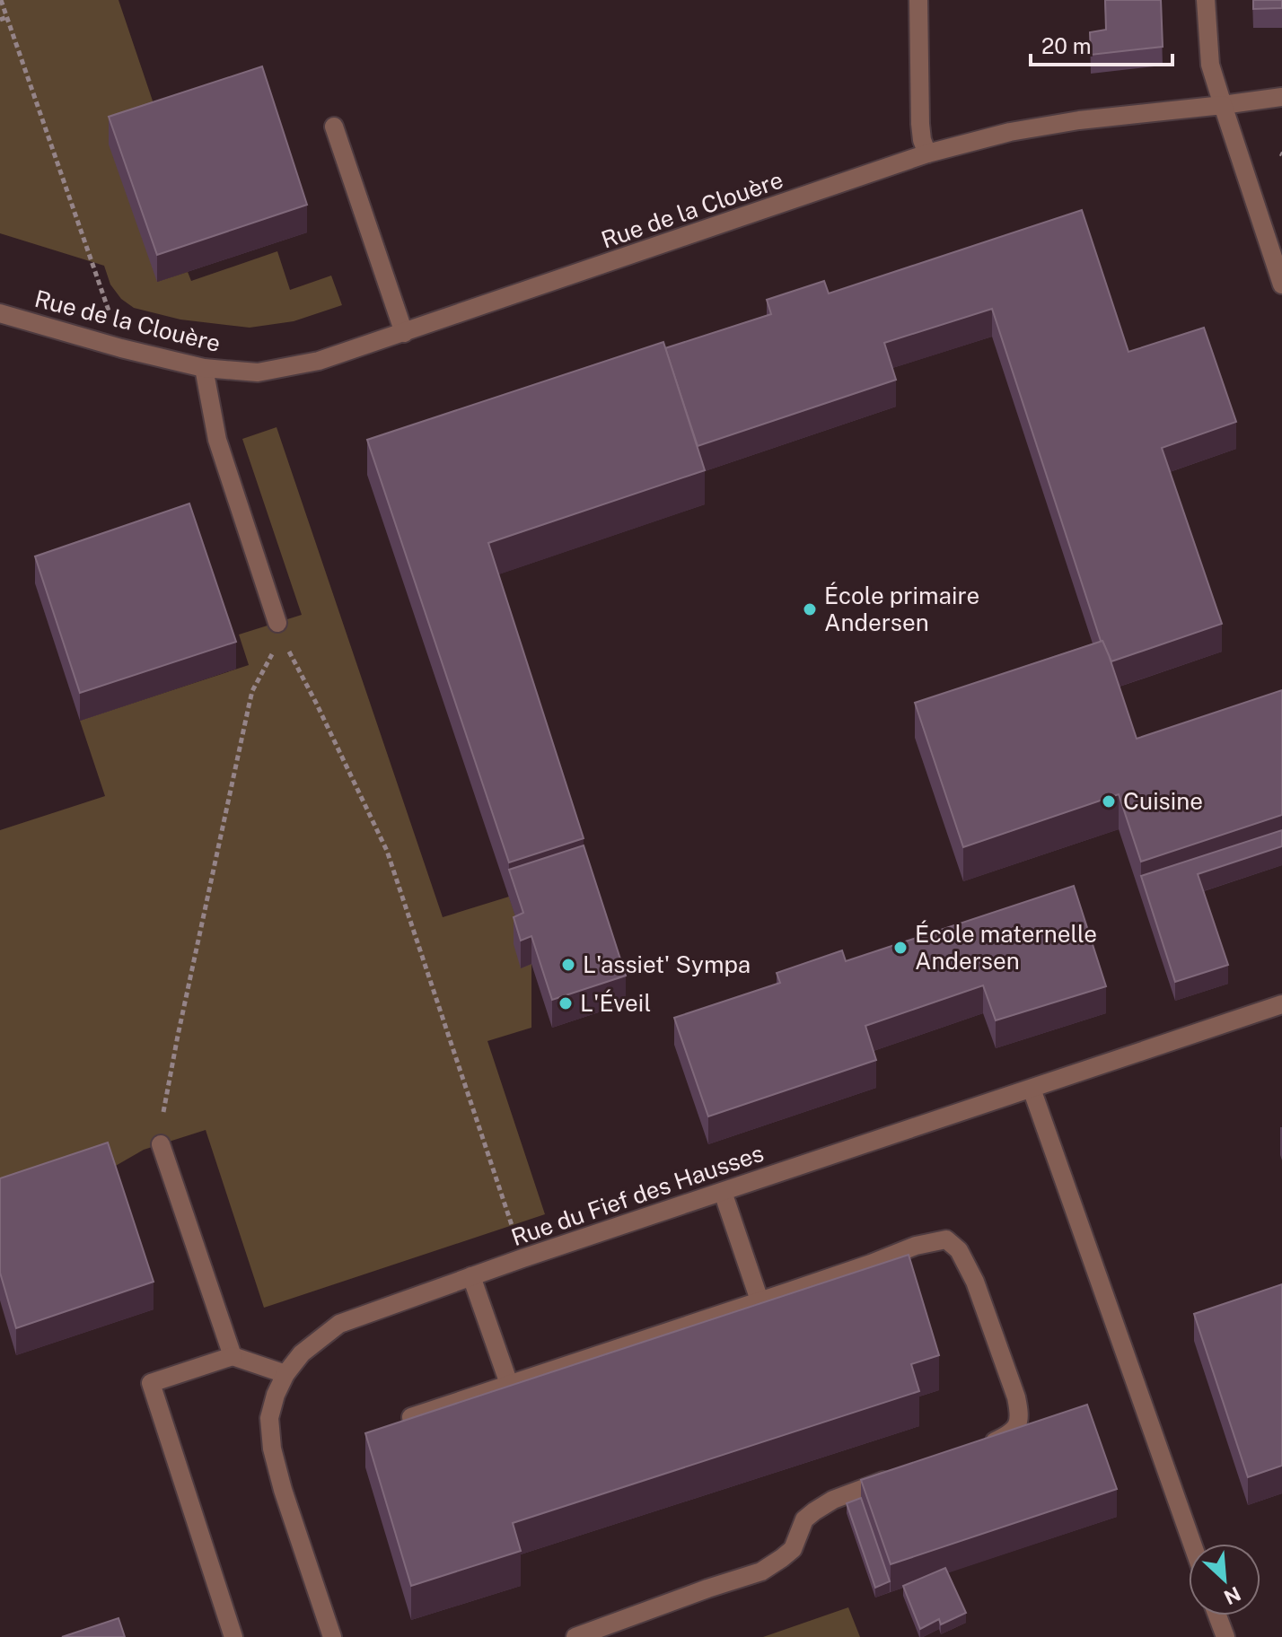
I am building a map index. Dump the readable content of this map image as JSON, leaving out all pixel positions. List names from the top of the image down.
{
  "streets": {
    "street": ["Rue de la Clouère", "Rue du Fief des Hausses"]
  },
  "places": [
    "École primaire Andersen",
    "Cuisine",
    "École maternelle Andersen",
    "L'assiet' Sympa",
    "L'Éveil"
  ],
  "scale_bar": "20 m",
  "north": "bottom right"
}
